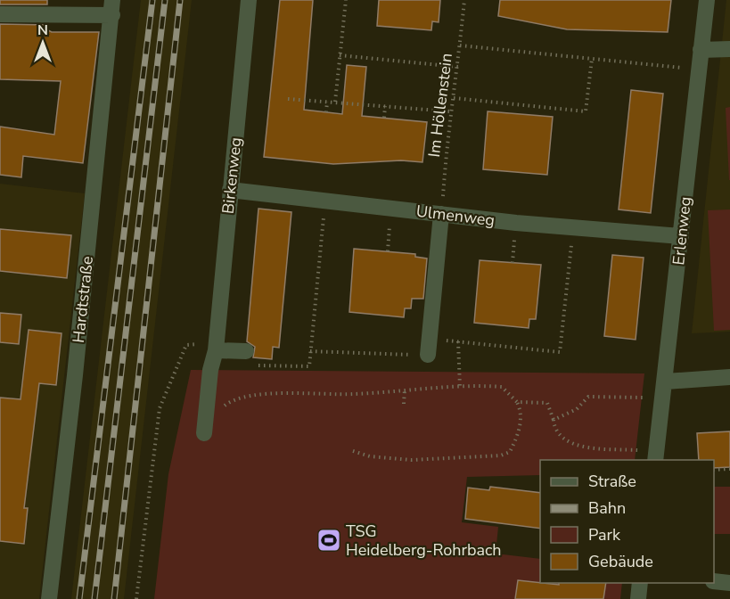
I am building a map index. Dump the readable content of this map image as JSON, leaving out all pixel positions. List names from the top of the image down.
{
  "streets": {
    "street": [
      "Birkenweg",
      "Ulmenweg",
      "Erlenweg",
      "Hardtstraße"
    ],
    "path": ["Im Höllenstein"]
  },
  "crossings": [
    ["Im Höllenstein", "Ulmenweg"],
    ["Birkenweg", "Ulmenweg"],
    ["Ulmenweg", "Erlenweg"]
  ],
  "places": {
    "sports": ["TSG Heidelberg-Rohrbach"]
  },
  "legend": [
    "Straße",
    "Bahn",
    "Park",
    "Gebäude"
  ],
  "north": "top"
}
